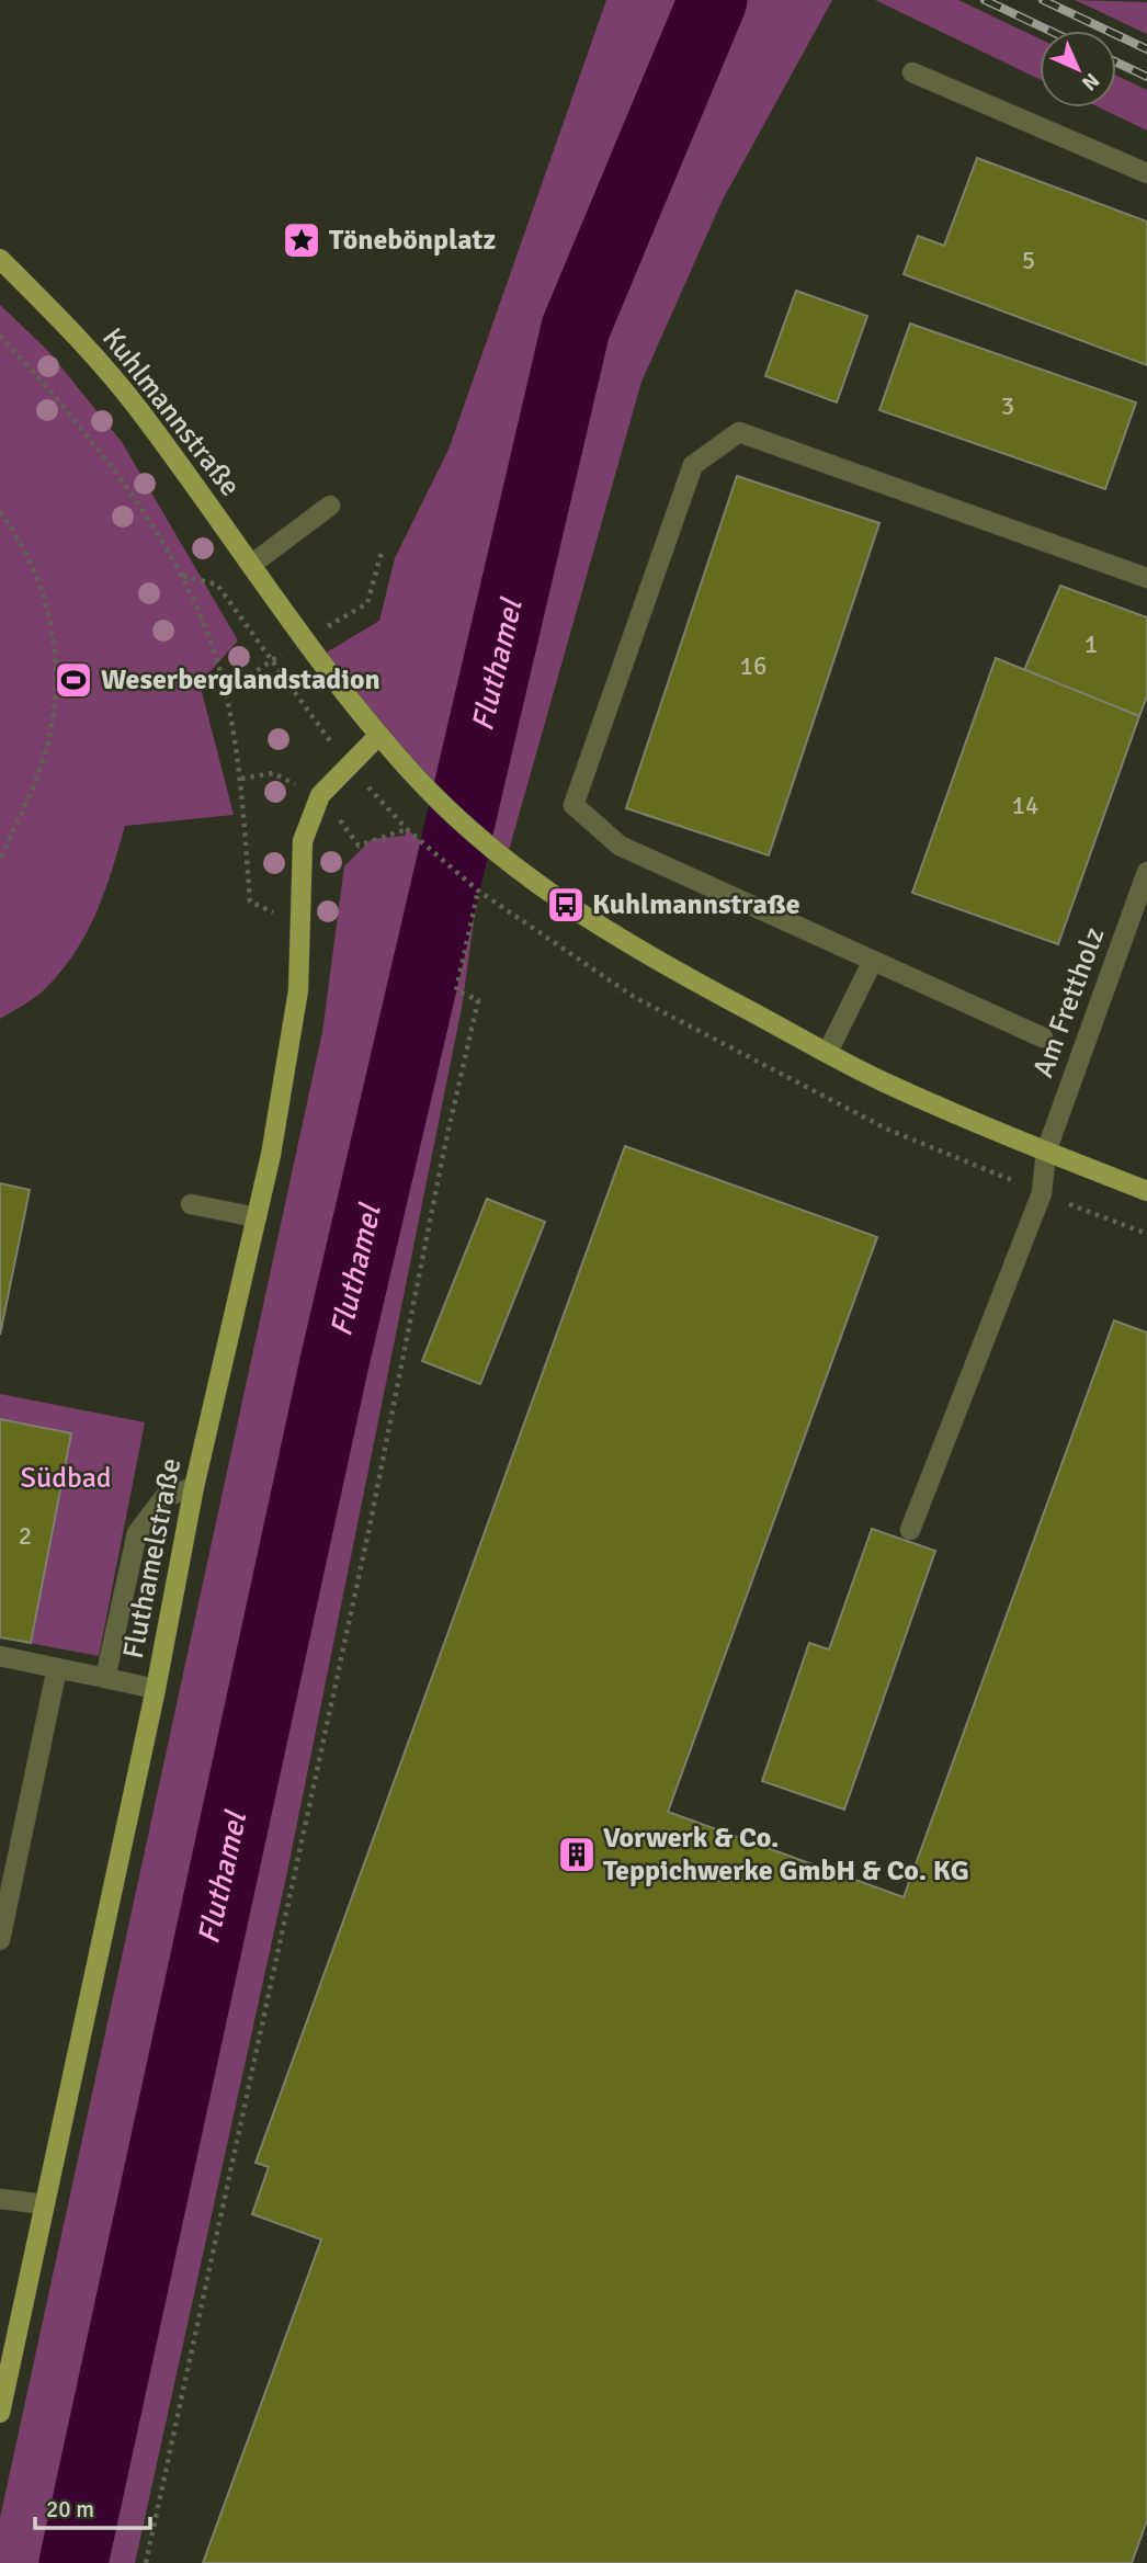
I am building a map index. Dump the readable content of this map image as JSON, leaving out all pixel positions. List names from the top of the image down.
{
  "streets": {
    "main road": ["Kuhlmannstraße", "Fluthamelstraße"],
    "street": ["Am Frettholz"]
  },
  "crossings": [
    ["Kuhlmannstraße", "Am Frettholz"],
    ["Kuhlmannstraße", "Fluthamelstraße"]
  ],
  "water": ["Fluthamel"],
  "parks": ["Südbad"],
  "places": {
    "place": ["Tönebönplatz"],
    "sports": ["Weserberglandstadion"],
    "bus stop": ["Kuhlmannstraße"],
    "building": ["Vorwerk & Co. Teppichwerke GmbH & Co. KG"]
  },
  "house_numbers": [
    "5",
    "3",
    "1",
    "16",
    "14",
    "2"
  ],
  "scale_bar": "20 m",
  "north": "bottom right"
}
